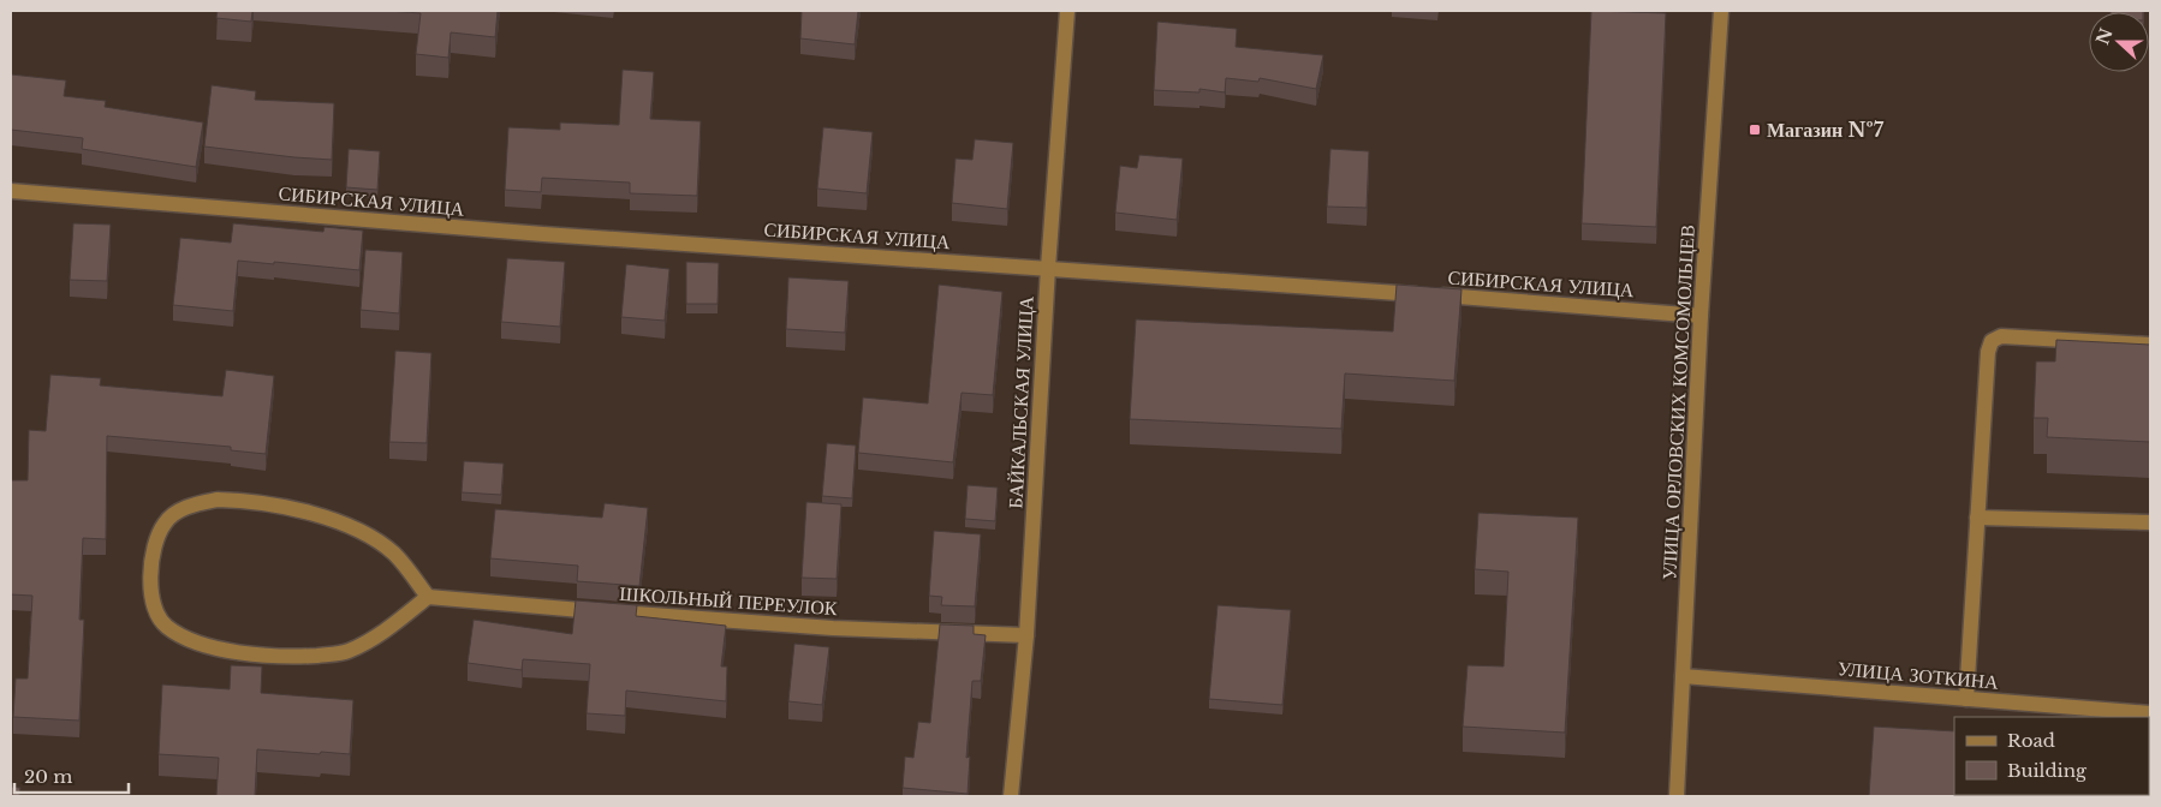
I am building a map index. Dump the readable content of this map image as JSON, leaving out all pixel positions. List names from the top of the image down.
{
  "streets": {
    "street": [
      "СИБИРСКАЯ УЛИЦА",
      "БАЙКАЛЬСКАЯ УЛИЦА",
      "УЛИЦА ОРЛОВСКИХ КОМСОМОЛЬЦЕВ",
      "ШКОЛЬНЫЙ ПЕРЕУЛОК",
      "УЛИЦА ЗОТКИНА"
    ]
  },
  "crossings": [
    ["СИБИРСКАЯ УЛИЦА", "БАЙКАЛЬСКАЯ УЛИЦА"],
    ["СИБИРСКАЯ УЛИЦА", "УЛИЦА ОРЛОВСКИХ КОМСОМОЛЬЦЕВ"],
    ["БАЙКАЛЬСКАЯ УЛИЦА", "ШКОЛЬНЫЙ ПЕРЕУЛОК"],
    ["УЛИЦА ОРЛОВСКИХ КОМСОМОЛЬЦЕВ", "УЛИЦА ЗОТКИНА"]
  ],
  "places": {
    "transit": ["Магазин №7"]
  },
  "legend": ["Road", "Building"],
  "scale_bar": "20 m",
  "north": "left"
}
